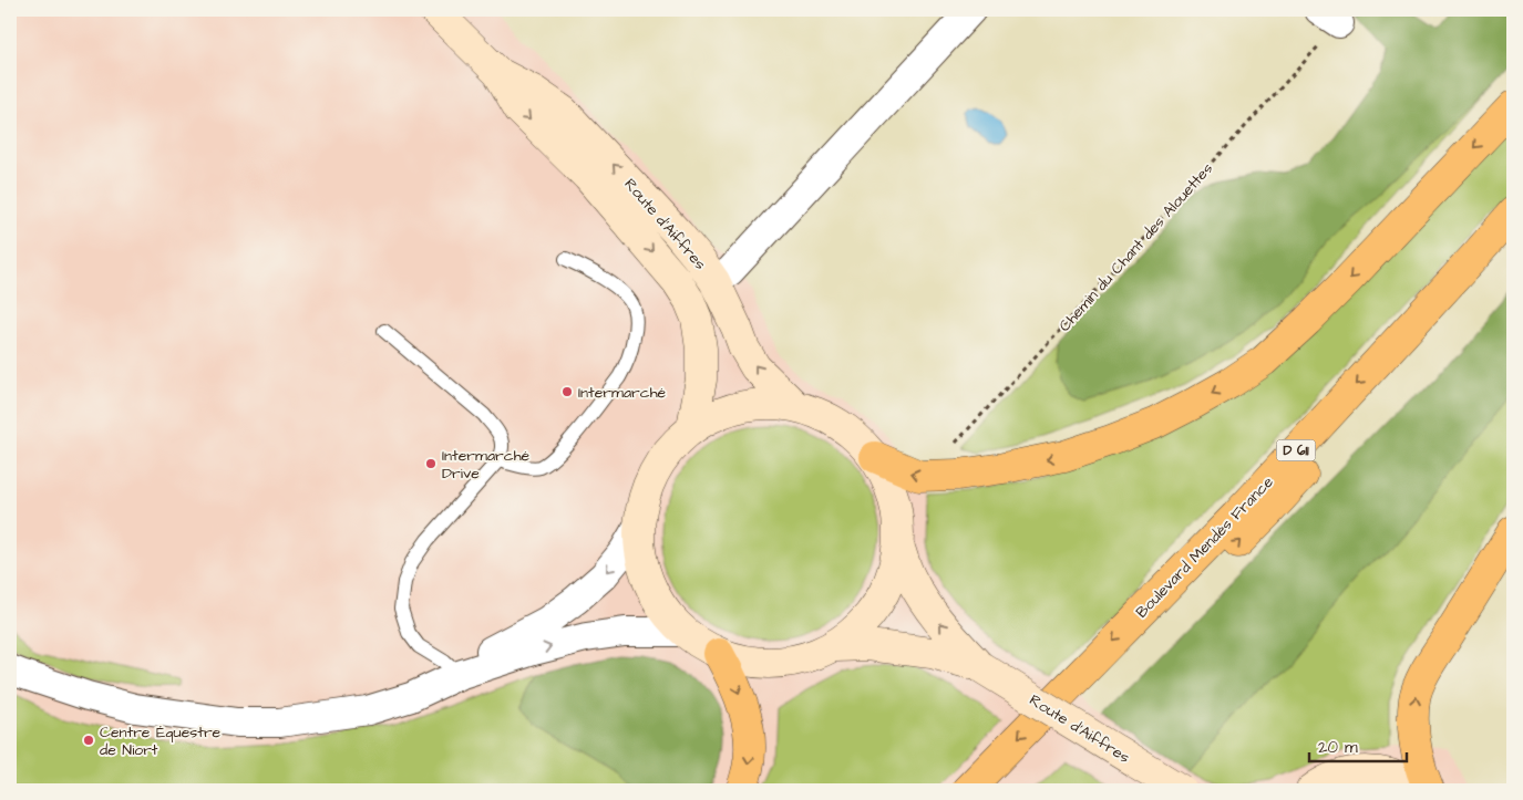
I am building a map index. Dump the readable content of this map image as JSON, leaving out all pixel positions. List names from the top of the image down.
{
  "streets": {
    "main road": ["Route d'Aiffres", "D 611", "Boulevard Mendès France"],
    "path": ["Chemin du Chant des Alouettes"]
  },
  "crossings": [
    ["D 611", "Boulevard Mendès France"]
  ],
  "places": ["Intermarché", "Intermarché Drive", "Centre Équestre de Niort"],
  "scale_bar": "20 m"
}
